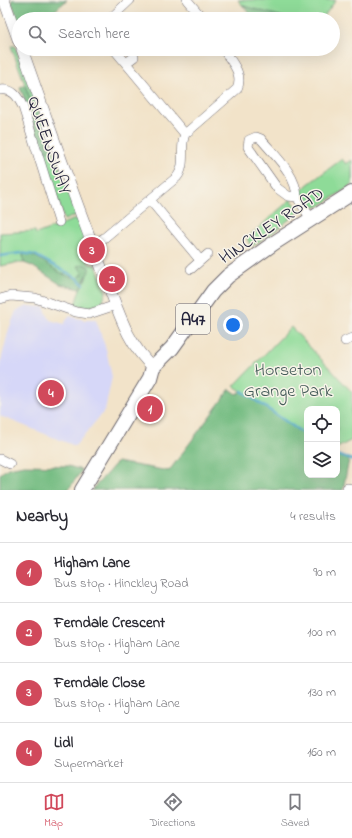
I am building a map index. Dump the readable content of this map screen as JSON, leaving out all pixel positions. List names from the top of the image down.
{
  "streets": {
    "main road": ["HINCKLEY ROAD", "A47"],
    "street": ["QUEENSWAY"]
  },
  "parks": ["Horseton Grange Park"],
  "page": {
    "search": "Search here",
    "pins": [
      "3",
      "2",
      "4",
      "1"
    ],
    "heading": ["Nearby", "4 results"],
    "list": [
      {
        "mark": "1",
        "name": "Higham Lane",
        "note": "Bus stop · Hinckley Road",
        "value": "90 m"
      },
      {
        "mark": "2",
        "name": "Ferndale Crescent",
        "note": "Bus stop · Higham Lane",
        "value": "100 m"
      },
      {
        "mark": "3",
        "name": "Ferndale Close",
        "note": "Bus stop · Higham Lane",
        "value": "130 m"
      },
      {
        "mark": "4",
        "name": "Lidl",
        "note": "Supermarket",
        "value": "160 m"
      }
    ],
    "nav": ["Map", "Directions", "Saved"]
  }
}
